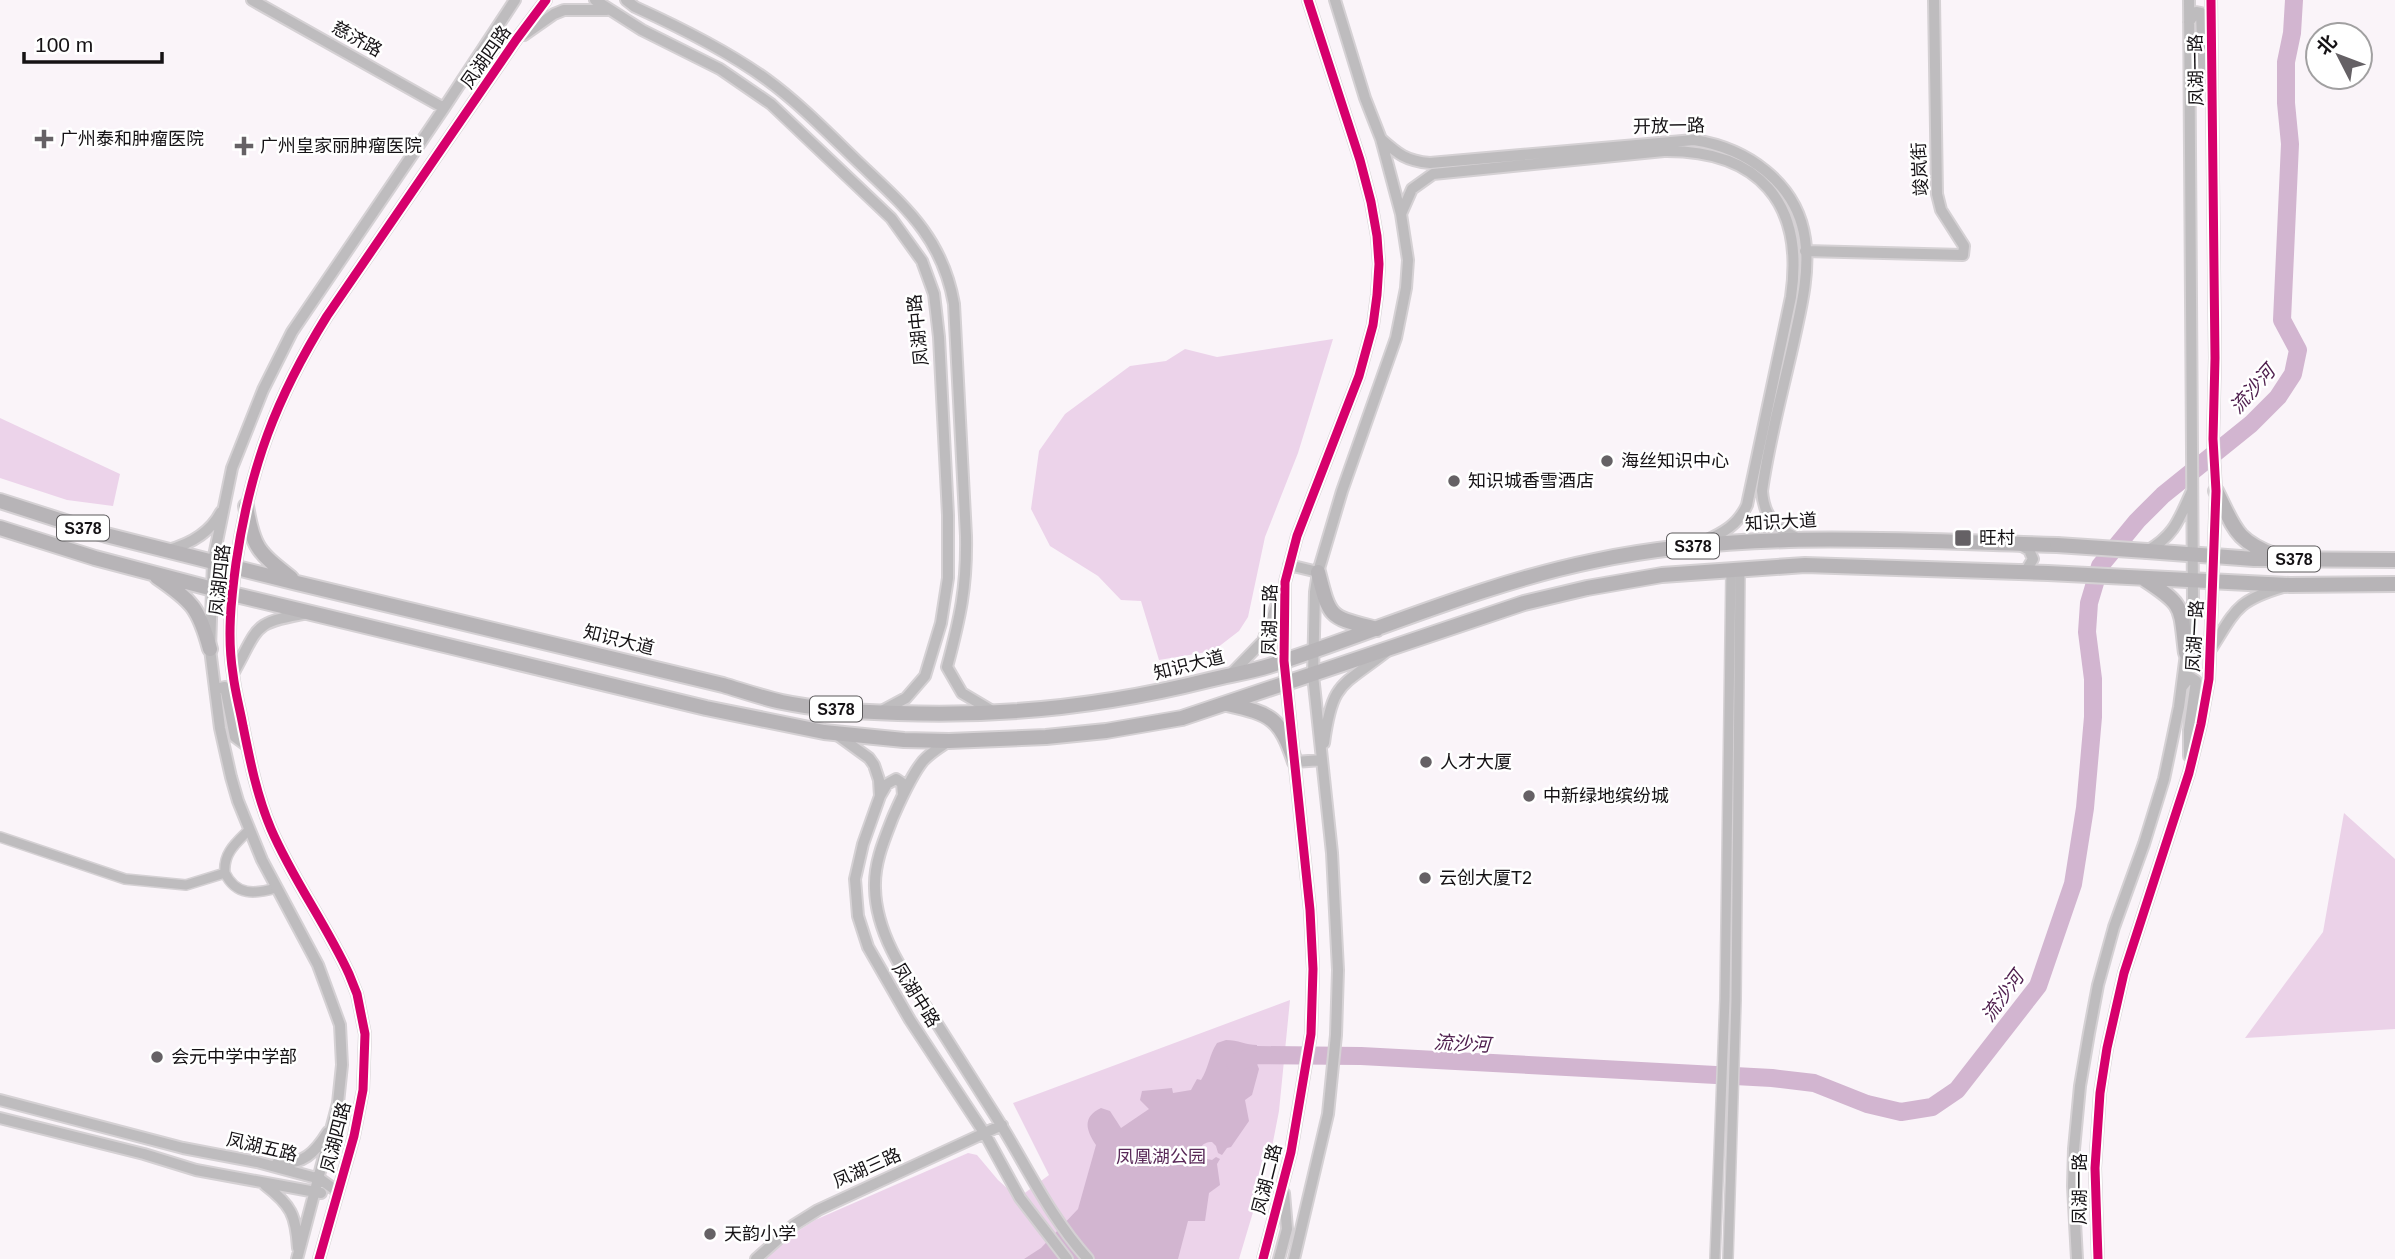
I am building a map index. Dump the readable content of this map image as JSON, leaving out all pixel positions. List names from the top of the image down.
{
  "streets": {
    "main road": ["知识大道", "S378"],
    "street": [
      "慈济路",
      "凤湖四路",
      "凤湖一路",
      "开放一路",
      "竣岚街",
      "凤湖中路",
      "凤湖二路",
      "凤湖五路",
      "凤湖三路"
    ]
  },
  "crossings": [
    ["慈济路", "凤湖四路"],
    ["凤湖四路", "知识大道"],
    ["凤湖四路", "S378"],
    ["凤湖四路", "凤湖五路"],
    ["凤湖一路", "知识大道"],
    ["凤湖一路", "S378"],
    ["开放一路", "竣岚街"],
    ["开放一路", "知识大道"],
    ["凤湖中路", "知识大道"],
    ["凤湖中路", "S378"],
    ["凤湖中路", "凤湖三路"],
    ["知识大道", "凤湖二路"],
    ["S378", "凤湖二路"]
  ],
  "water": ["流沙河"],
  "parks": ["凤凰湖公园"],
  "places": {
    "health": ["广州泰和肿瘤医院", "广州皇家丽肿瘤医院"],
    "other": [
      "海丝知识中心",
      "知识城香雪酒店",
      "人才大厦",
      "中新绿地缤纷城",
      "云创大厦T2",
      "会元中学中学部",
      "天韵小学"
    ],
    "transit": ["旺村"]
  },
  "scale_bar": "100 m",
  "north": "top left"
}
